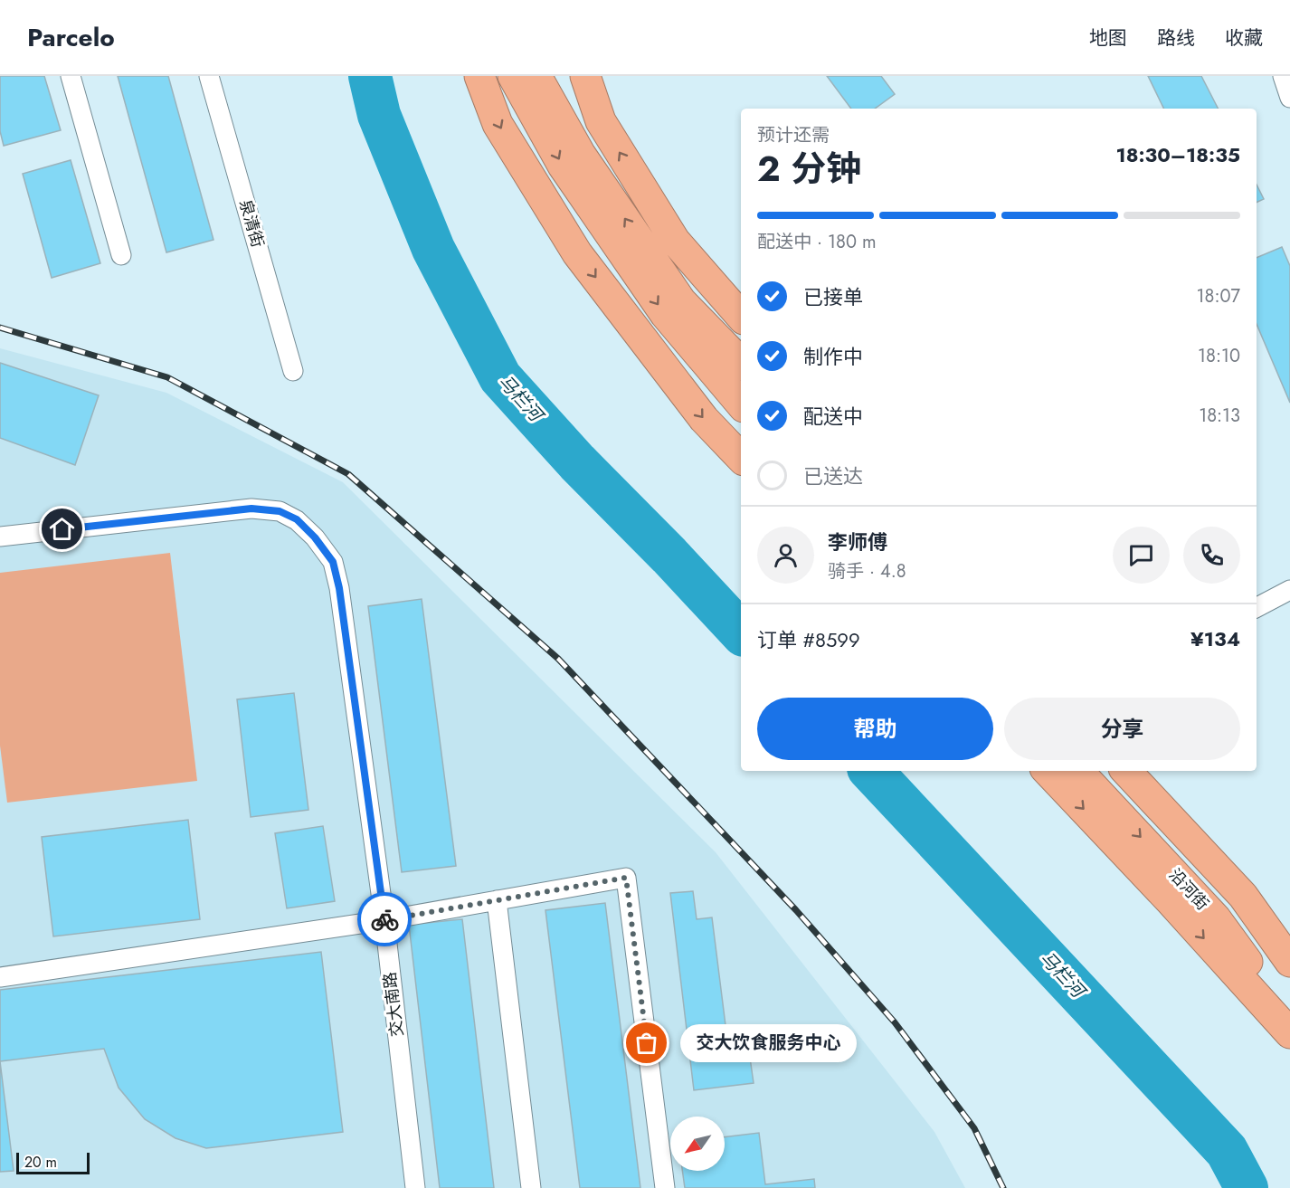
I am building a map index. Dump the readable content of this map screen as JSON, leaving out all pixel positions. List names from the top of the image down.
{
  "streets": {
    "highway": ["沿河街"],
    "street": ["泉清街", "交大南路"]
  },
  "water": ["马栏河"],
  "places": ["交大饮食服务中心"],
  "scale_bar": "20 m",
  "north": "bottom left",
  "page": {
    "header": "Parcelo",
    "nav": ["地图", "路线", "收藏"],
    "heading": ["2 分钟", "预计还需", "18:30–18:35"],
    "panel": [
      "李师傅",
      "骑手 · 4.8",
      "订单 #8599",
      "¥134"
    ],
    "bar": "配送中 · 180 m",
    "list": [
      ["已接单", "18:07"],
      ["制作中", "18:10"],
      ["配送中", "18:13"],
      "已送达"
    ],
    "buttons": ["帮助", "分享"],
    "bubble": "交大饮食服务中心",
    "scale": "20 m"
  }
}
